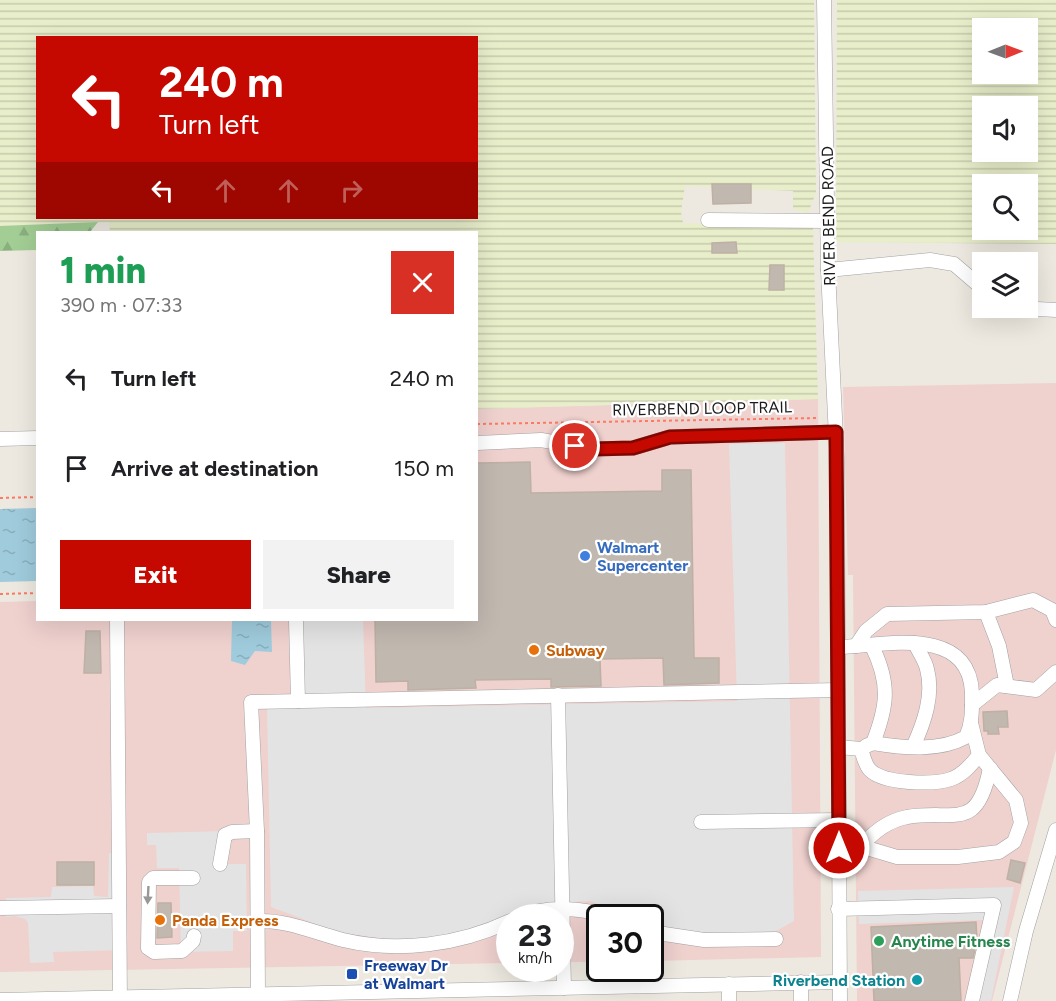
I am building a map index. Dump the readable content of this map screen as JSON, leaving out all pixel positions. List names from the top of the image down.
{
  "streets": {
    "street": ["RIVER BEND ROAD"],
    "path": ["RIVERBEND LOOP TRAIL"]
  },
  "places": {
    "other": [
      "Walmart Supercenter",
      "Subway",
      "Panda Express",
      "Anytime Fitness",
      "Riverbend Station"
    ],
    "transit": ["Freeway Dr at Walmart"]
  },
  "north": "right",
  "page": {
    "turn": ["240 m", "Turn left"],
    "heading": ["1 min", "390 m · 07:33"],
    "list": [
      {
        "name": "Turn left",
        "value": "240 m"
      },
      {
        "name": "Arrive at destination",
        "value": "150 m"
      }
    ],
    "buttons": ["Exit", "Share"],
    "speed": "23 km/h",
    "limit": "30"
  }
}
